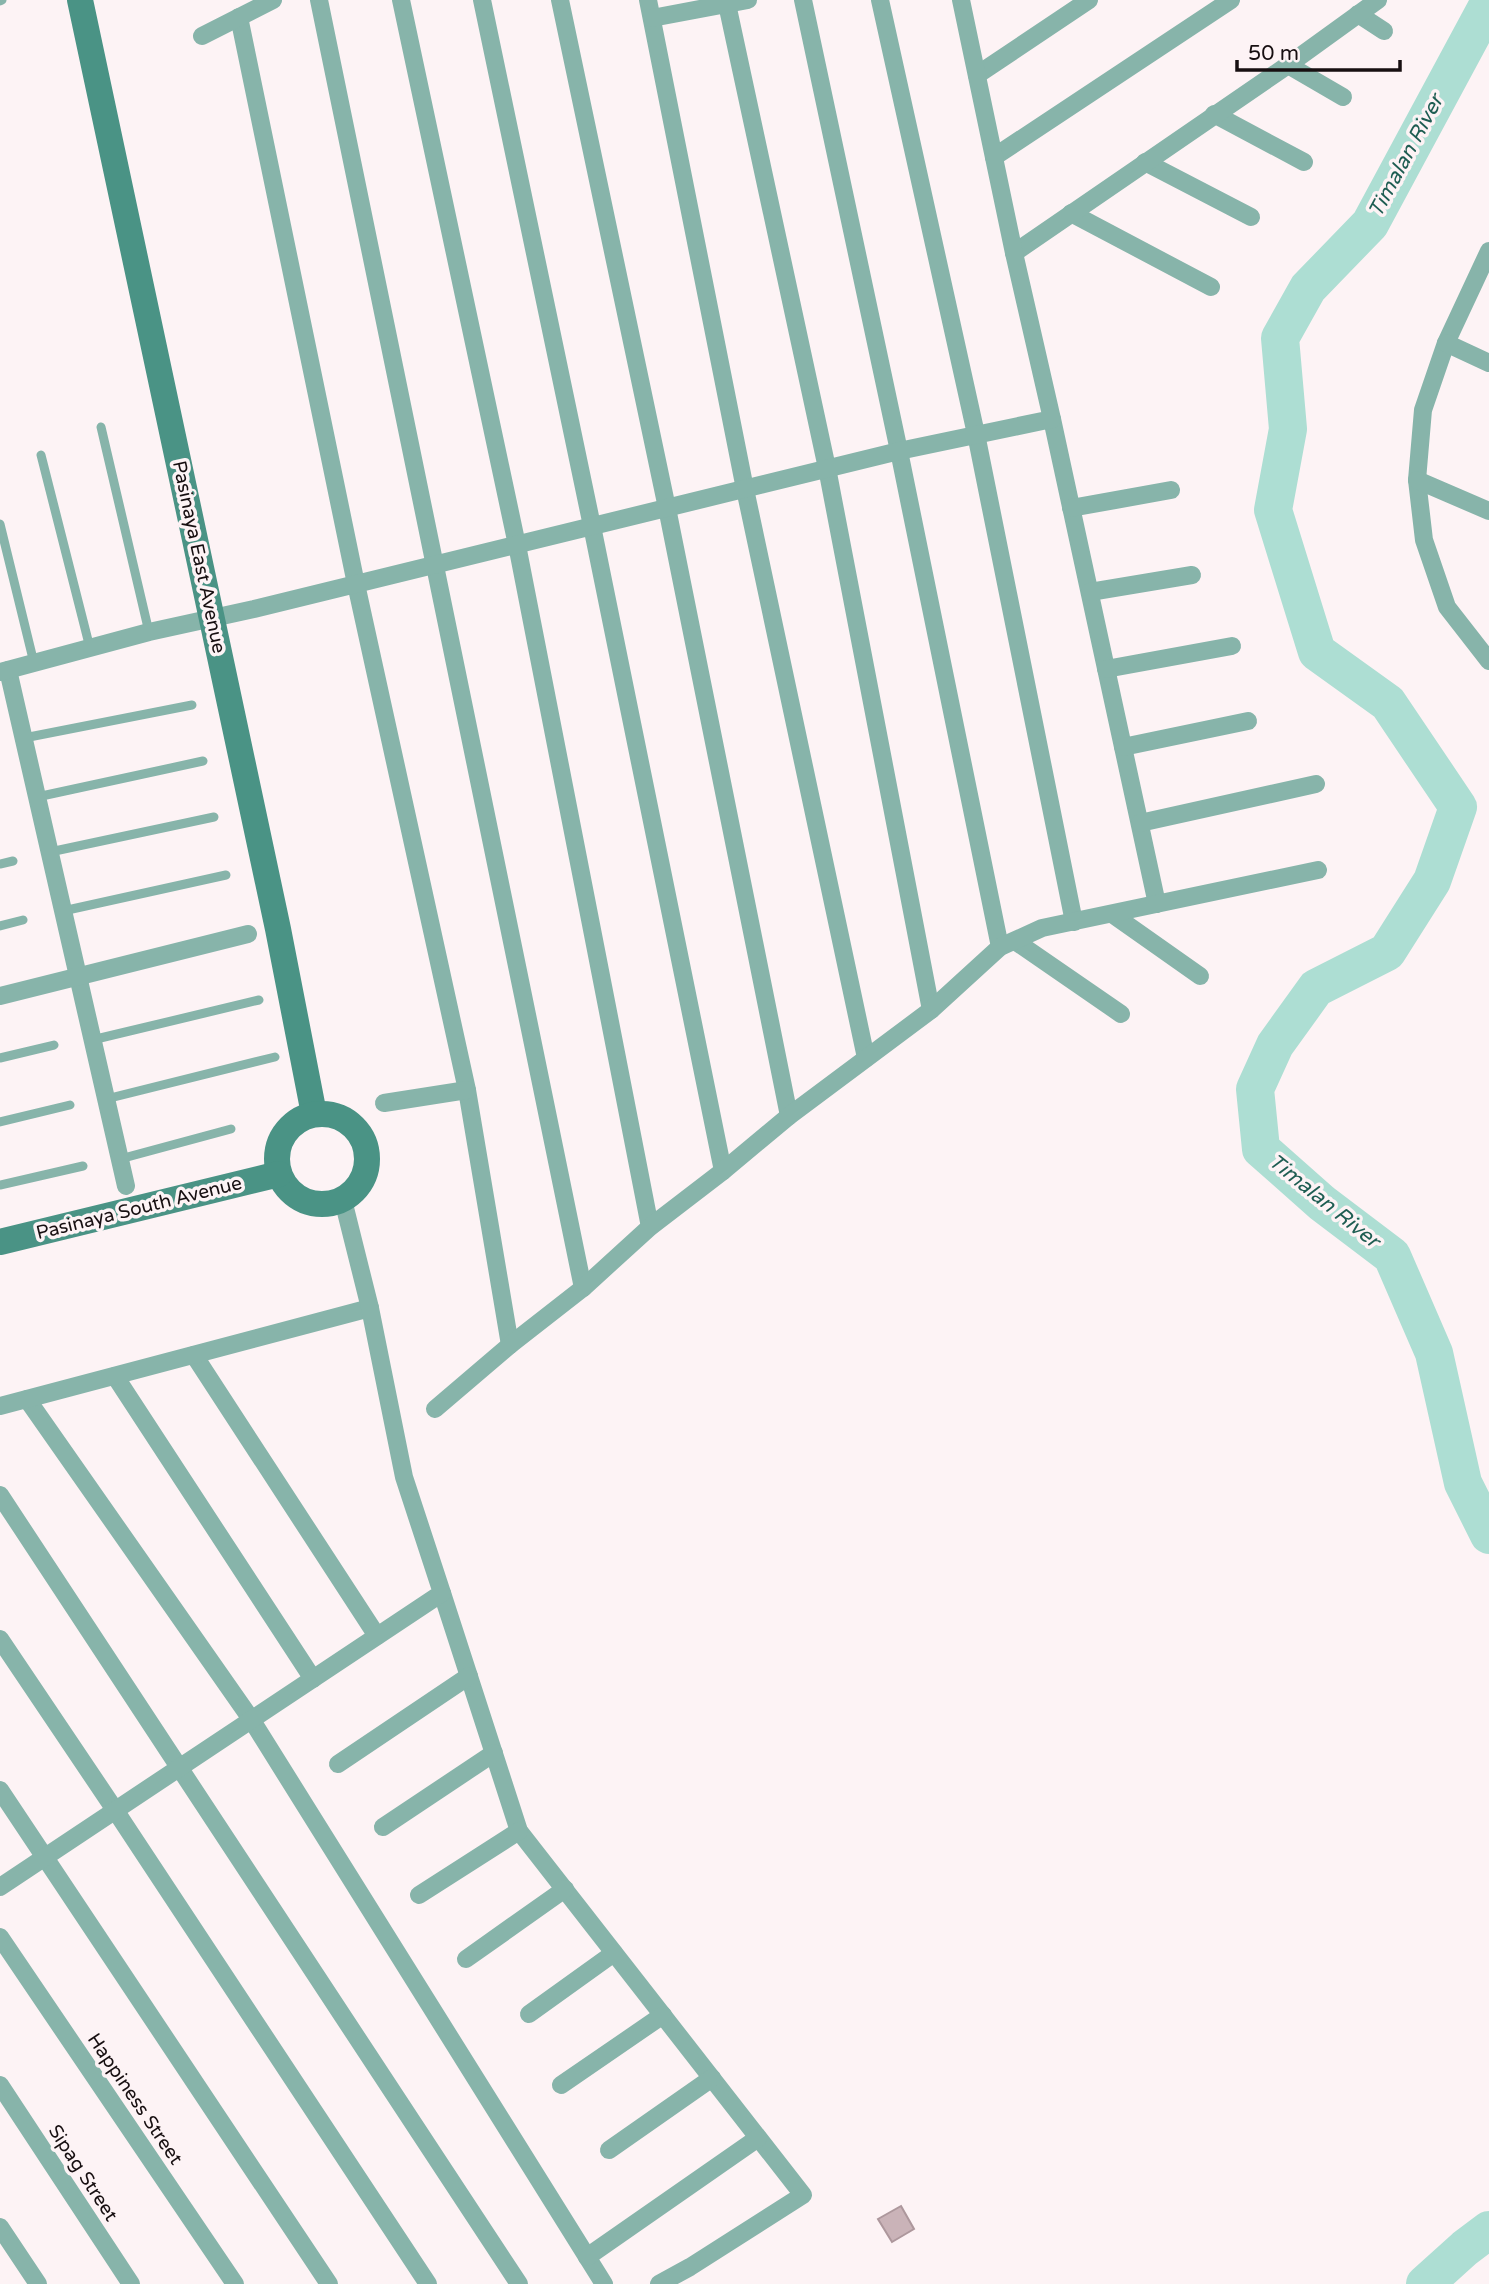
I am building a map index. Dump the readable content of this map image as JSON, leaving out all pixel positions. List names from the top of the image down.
{
  "streets": {
    "street": [
      "Pasinaya East Avenue",
      "Pasinaya South Avenue",
      "Happiness Street",
      "Sipag Street"
    ]
  },
  "crossings": [
    ["Pasinaya East Avenue", "Pasinaya South Avenue"]
  ],
  "water": ["Timalan River"],
  "scale_bar": "50 m"
}
